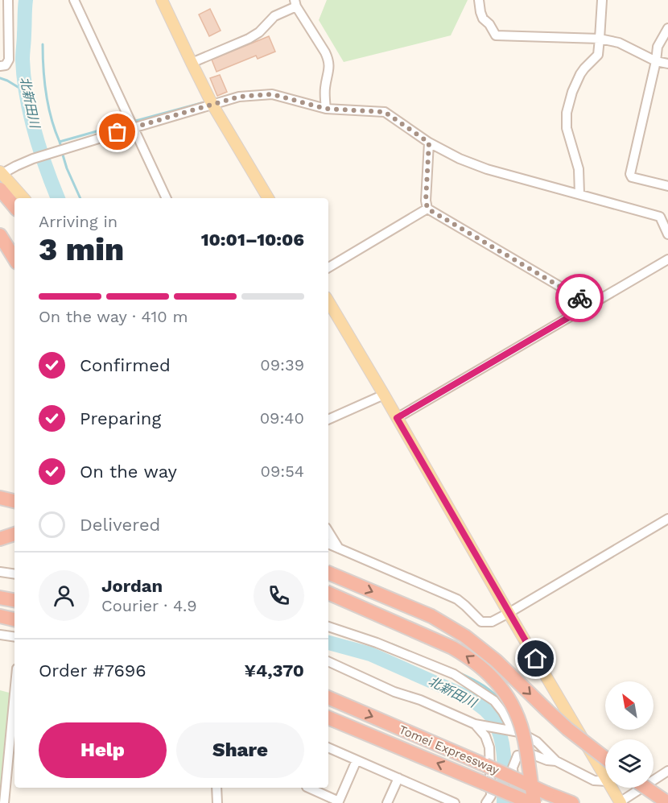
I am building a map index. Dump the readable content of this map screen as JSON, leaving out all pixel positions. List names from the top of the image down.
{
  "streets": {
    "highway": ["Tomei Expressway"]
  },
  "water": ["北新田川"],
  "north": "top left",
  "page": {
    "heading": ["3 min", "Arriving in", "10:01–10:06"],
    "panel": [
      "Jordan",
      "Courier · 4.9",
      "Order #7696",
      "¥4,370"
    ],
    "bar": "On the way · 410 m",
    "list": [
      ["Confirmed", "09:39"],
      ["Preparing", "09:40"],
      ["On the way", "09:54"],
      "Delivered"
    ],
    "buttons": ["Help", "Share"]
  }
}
